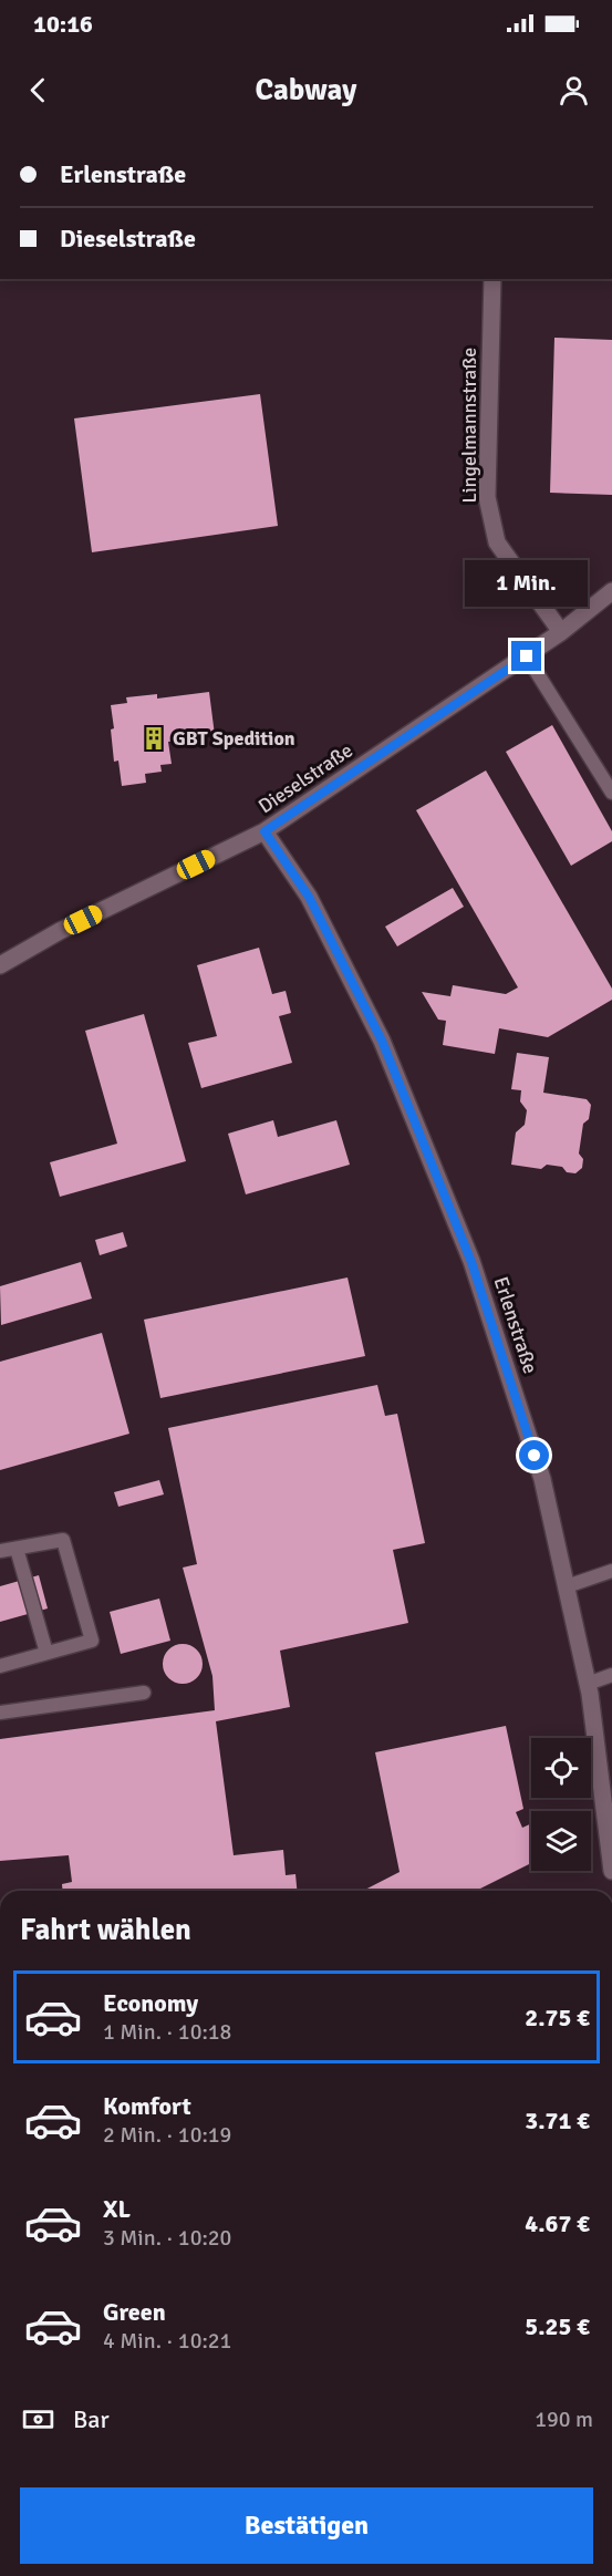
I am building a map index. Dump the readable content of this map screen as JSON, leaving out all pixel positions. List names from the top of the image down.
{
  "streets": {
    "street": ["Lingelmannstraße", "Dieselstraße", "Erlenstraße"]
  },
  "crossings": [
    ["Lingelmannstraße", "Dieselstraße"],
    ["Dieselstraße", "Erlenstraße"]
  ],
  "places": {
    "building": ["GBT Spedition"]
  },
  "page": {
    "status": "10:16",
    "header": "Cabway",
    "banner": ["Erlenstraße", "Dieselstraße"],
    "bubble": "1 Min.",
    "heading": "Fahrt wählen",
    "list": [
      {
        "name": "Economy",
        "note": "1 Min. · 10:18",
        "value": "2.75 €"
      },
      {
        "name": "Komfort",
        "note": "2 Min. · 10:19",
        "value": "3.71 €"
      },
      {
        "name": "XL",
        "note": "3 Min. · 10:20",
        "value": "4.67 €"
      },
      {
        "name": "Green",
        "note": "4 Min. · 10:21",
        "value": "5.25 €"
      }
    ],
    "pay": ["Bar", "190 m"],
    "buttons": "Bestätigen"
  }
}
